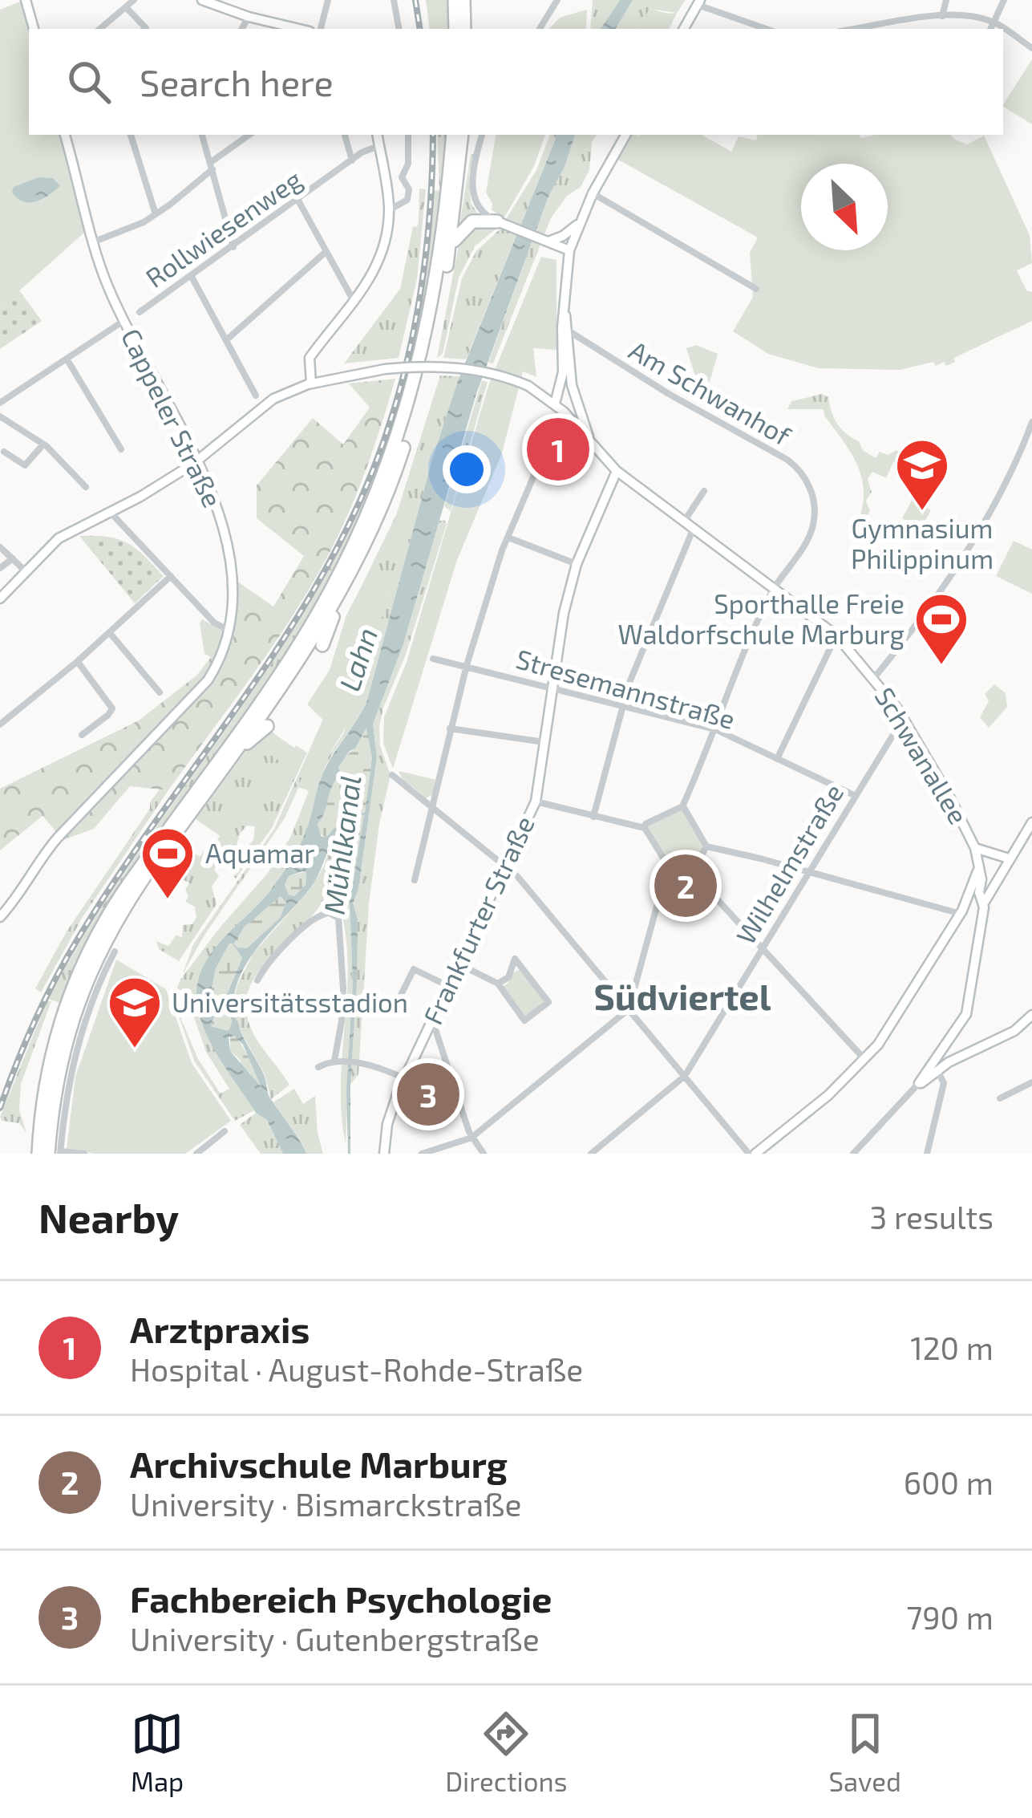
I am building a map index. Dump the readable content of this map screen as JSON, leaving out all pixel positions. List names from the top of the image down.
{
  "streets": {
    "main road": ["Cappeler Straße", "Schwanallee", "Frankfurter Straße"],
    "street": [
      "Rollwiesenweg",
      "Am Schwanhof",
      "Stresemannstraße",
      "Wilhelmstraße"
    ]
  },
  "crossings": [
    ["Am Schwanhof", "Stresemannstraße"],
    ["Am Schwanhof", "Schwanallee"],
    ["Cappeler Straße", "Schwanallee"],
    ["Stresemannstraße", "Wilhelmstraße"],
    ["Stresemannstraße", "Frankfurter Straße"],
    ["Schwanallee", "Wilhelmstraße"],
    ["Schwanallee", "Frankfurter Straße"]
  ],
  "districts": ["Südviertel"],
  "water": ["Lahn", "Mühlkanal"],
  "places": {
    "school or university": ["Gymnasium Philippinum", "Universitätsstadion"],
    "sports": ["Sporthalle Freie Waldorfschule Marburg", "Aquamar"]
  },
  "north": "bottom right",
  "page": {
    "search": "Search here",
    "pins": ["1", "2", "3"],
    "heading": ["Nearby", "3 results"],
    "list": [
      {
        "mark": "1",
        "name": "Arztpraxis",
        "note": "Hospital · August-Rohde-Straße",
        "value": "120 m"
      },
      {
        "mark": "2",
        "name": "Archivschule Marburg",
        "note": "University · Bismarckstraße",
        "value": "600 m"
      },
      {
        "mark": "3",
        "name": "Fachbereich Psychologie",
        "note": "University · Gutenbergstraße",
        "value": "790 m"
      }
    ],
    "nav": ["Map", "Directions", "Saved"]
  }
}
